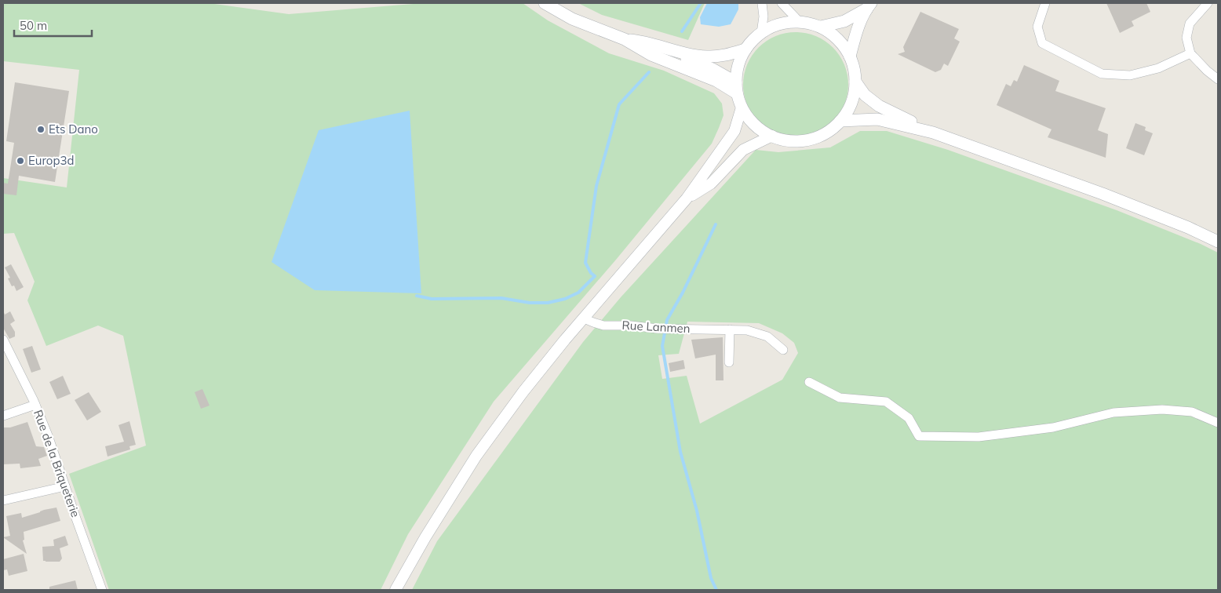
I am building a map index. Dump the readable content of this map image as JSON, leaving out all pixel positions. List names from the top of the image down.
{
  "streets": {
    "street": ["Rue Lanmen", "Rue de la Briqueterie"]
  },
  "places": ["Ets Dano", "Europ3d"],
  "scale_bar": "50 m"
}
